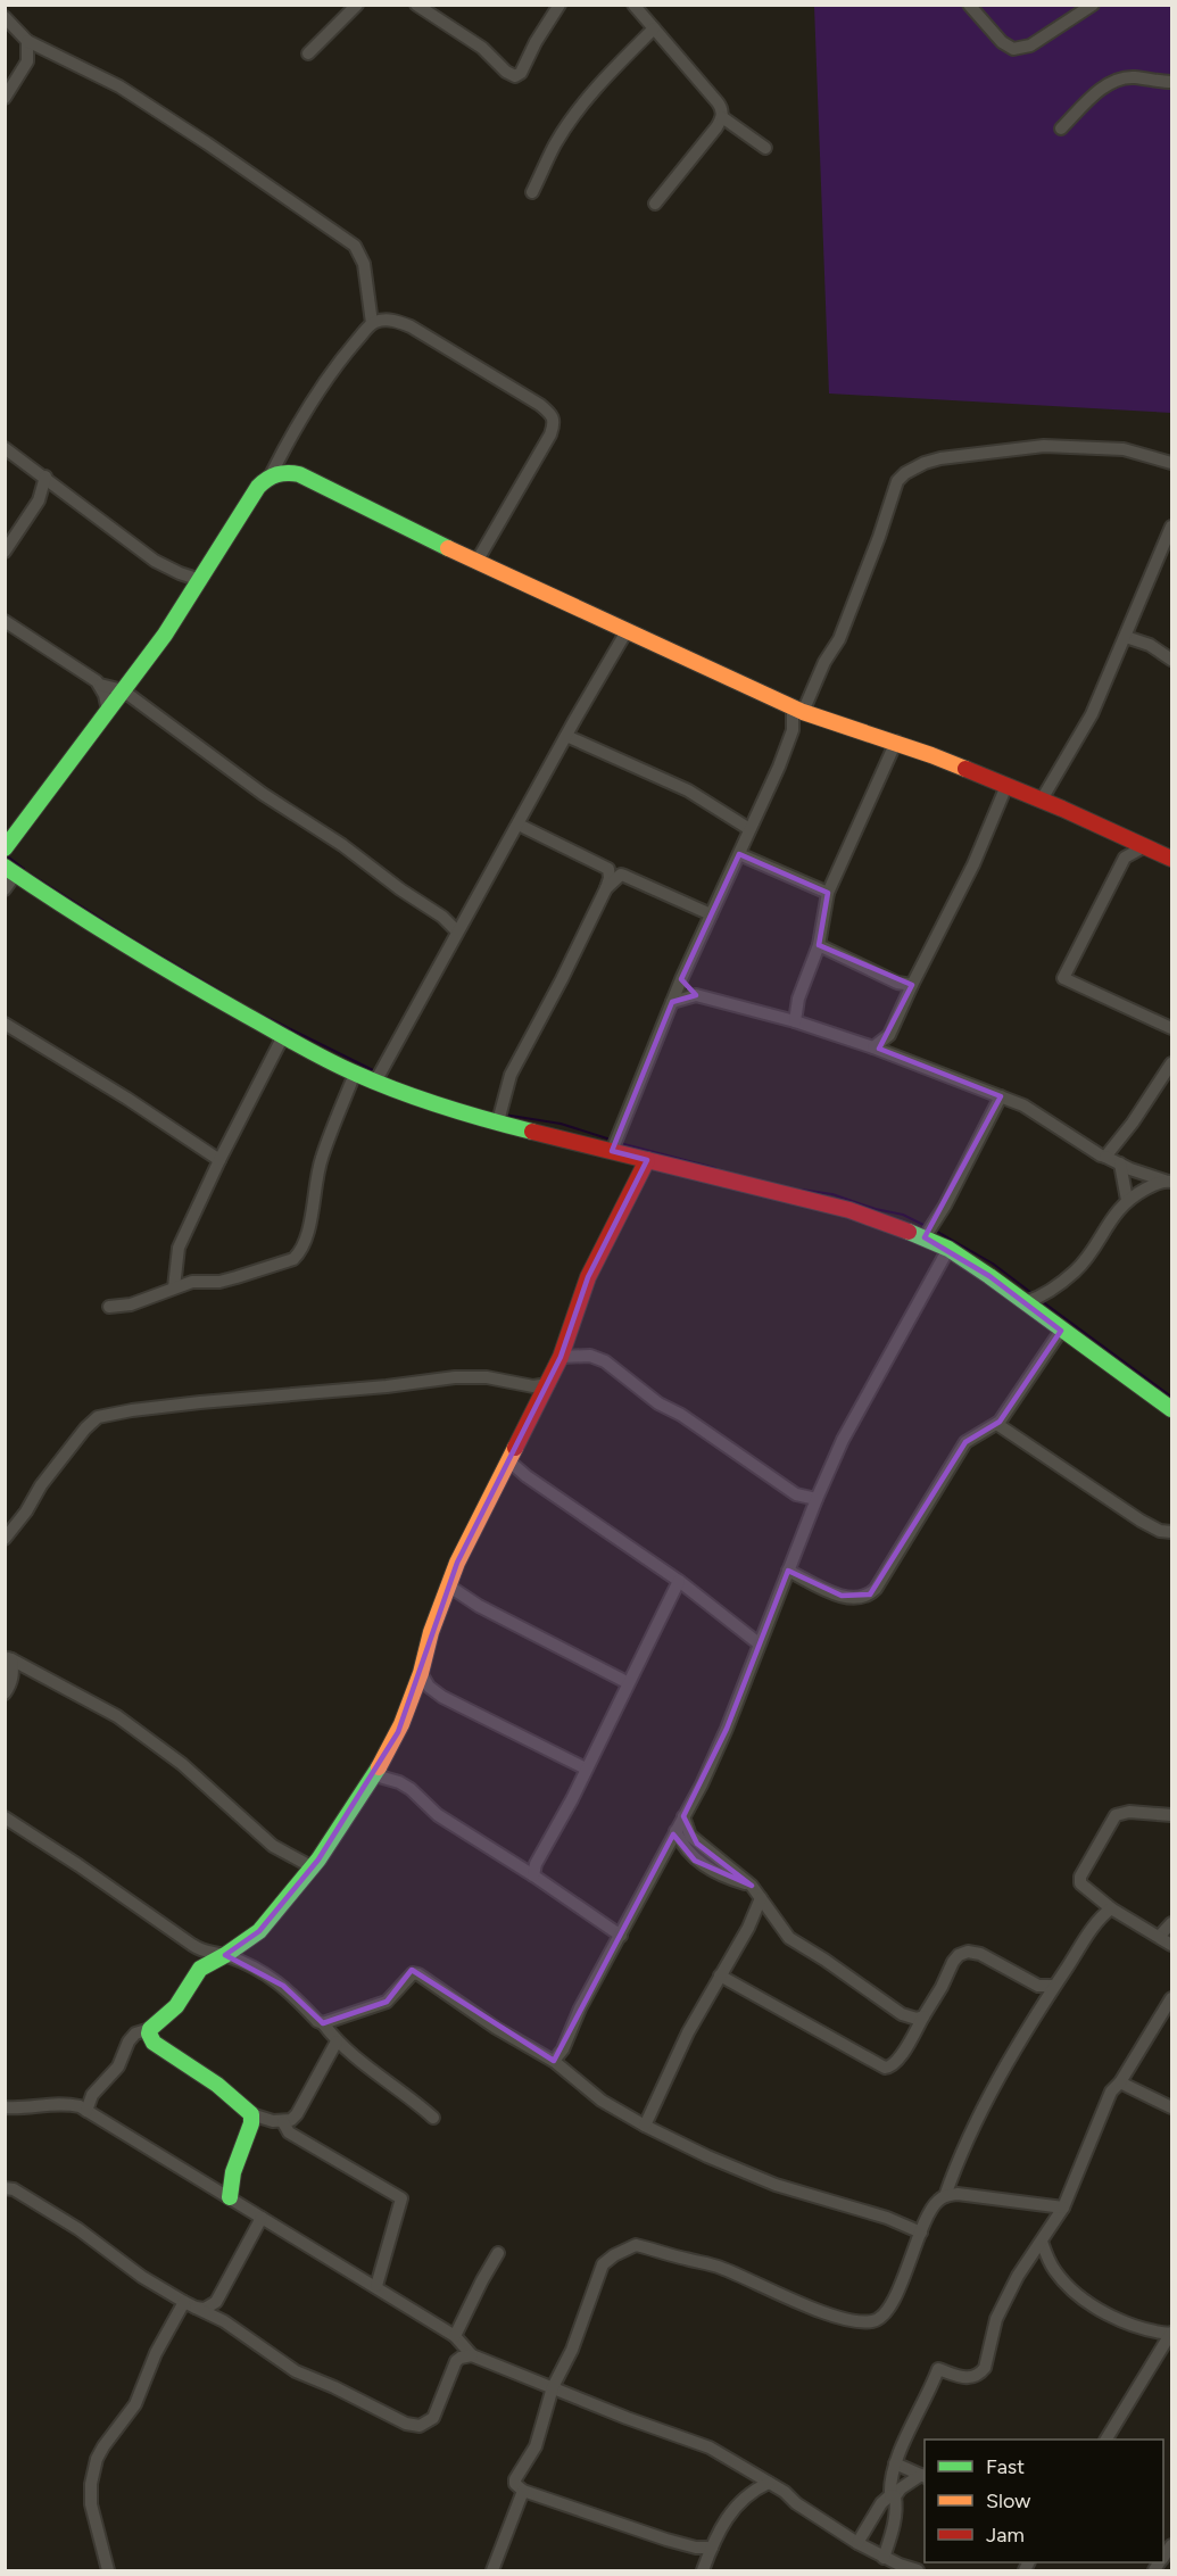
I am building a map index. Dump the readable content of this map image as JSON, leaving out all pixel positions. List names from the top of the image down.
{
  "legend": ["Fast", "Slow", "Jam"]
}
